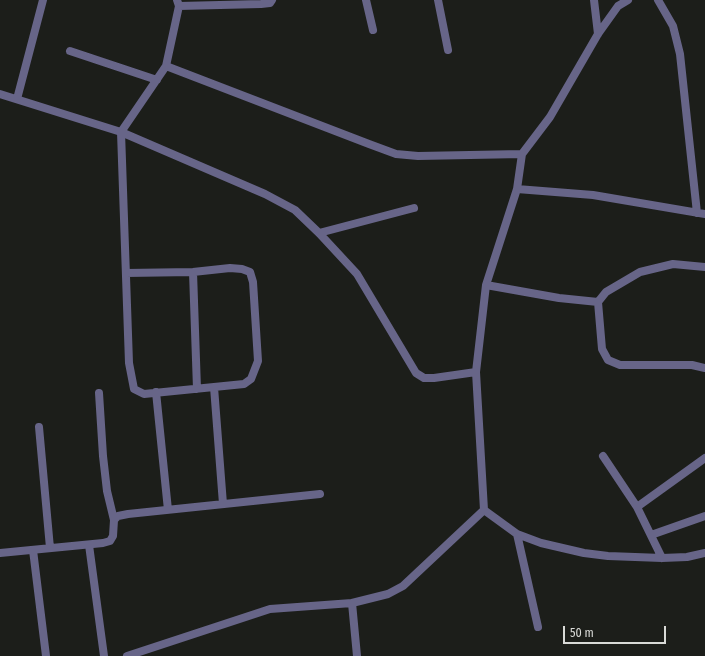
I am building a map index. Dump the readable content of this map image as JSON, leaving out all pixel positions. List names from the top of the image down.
{
  "scale_bar": "50 m"
}
